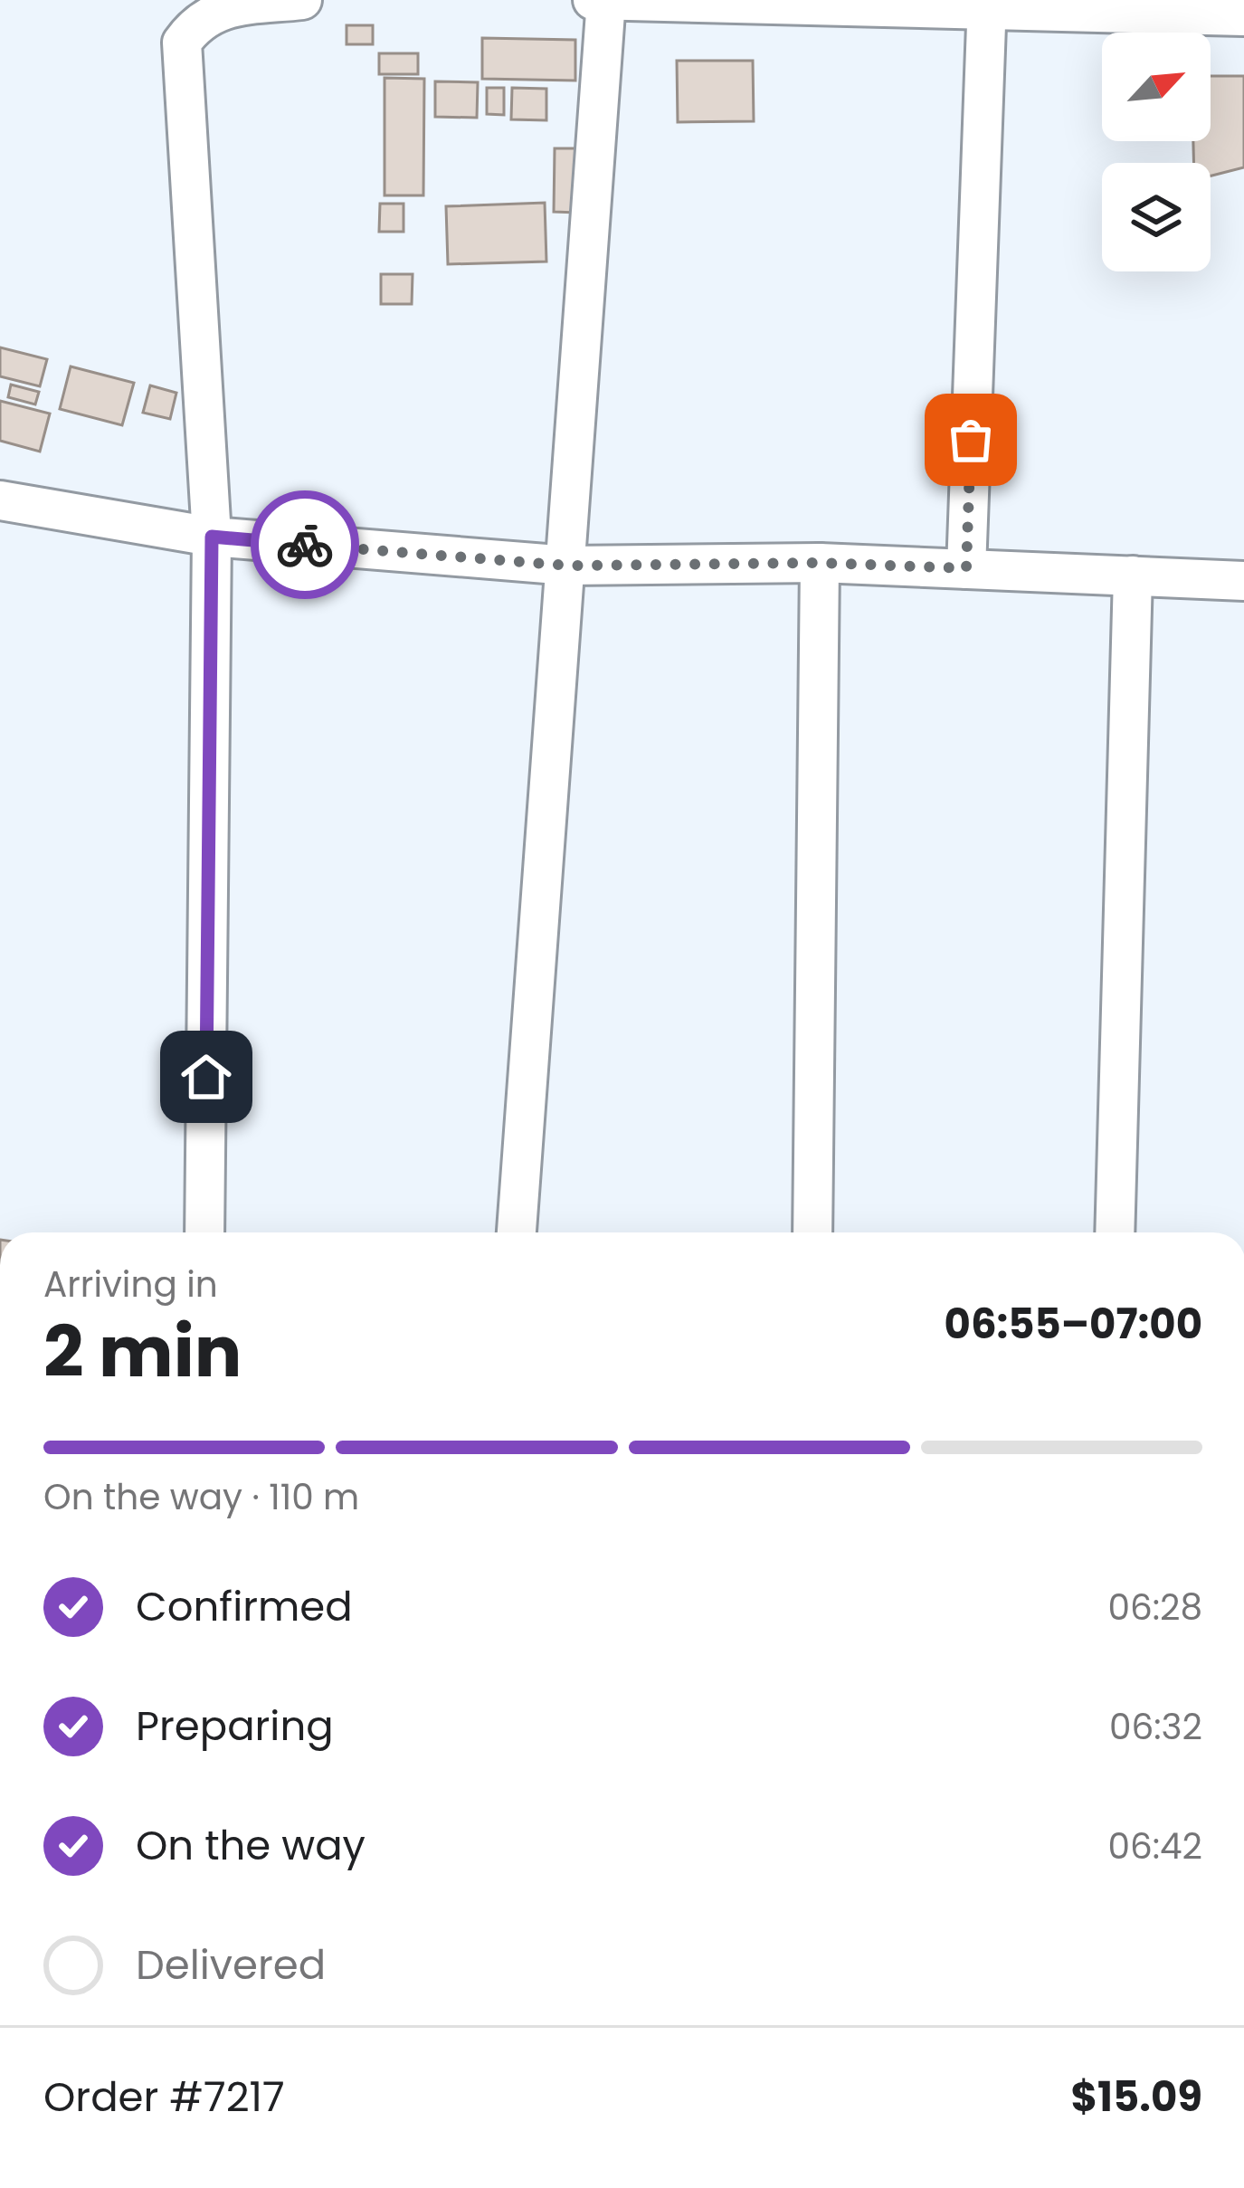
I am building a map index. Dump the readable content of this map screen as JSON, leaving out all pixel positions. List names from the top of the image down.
{
  "north": "top right",
  "page": {
    "heading": ["2 min", "Arriving in", "06:55–07:00"],
    "panel": ["Order #7217", "$15.09"],
    "bar": "On the way · 110 m",
    "list": [
      ["Confirmed", "06:28"],
      ["Preparing", "06:32"],
      ["On the way", "06:42"],
      "Delivered"
    ]
  }
}
